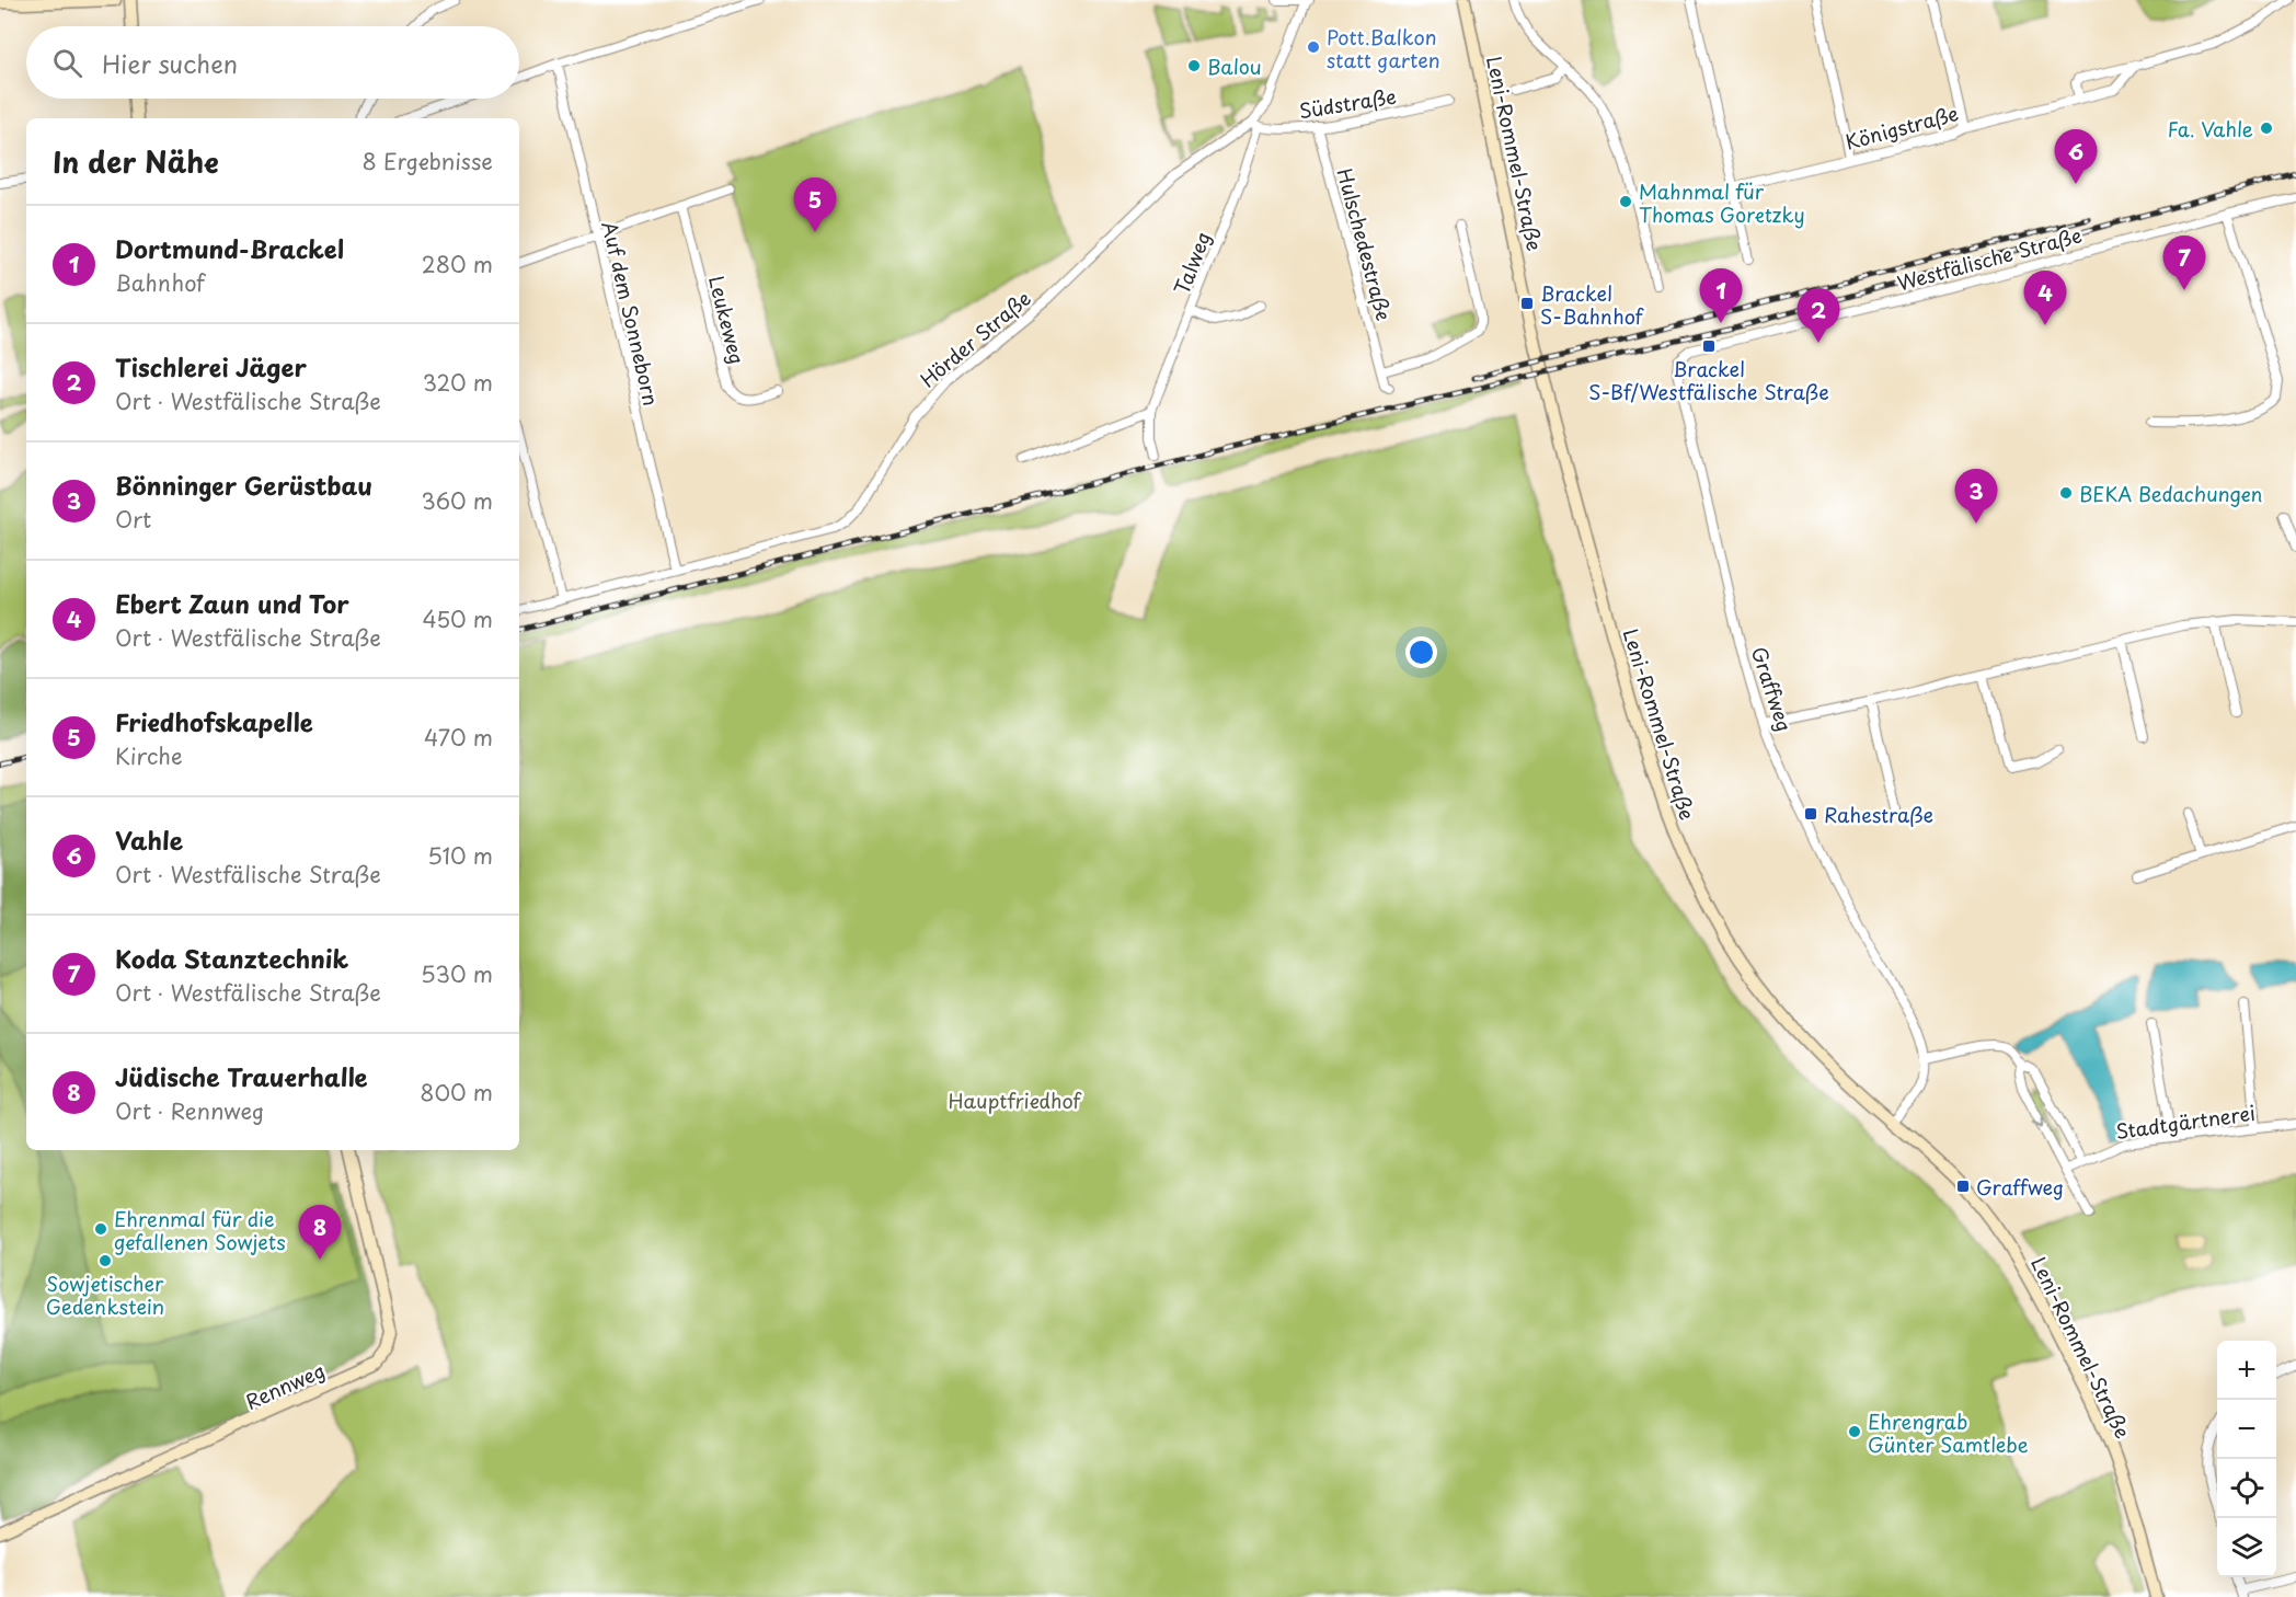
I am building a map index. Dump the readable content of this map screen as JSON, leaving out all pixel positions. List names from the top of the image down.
{
  "streets": {
    "main road": ["Leni-Rommel-Straße", "Rennweg"],
    "street": [
      "Südstraße",
      "Königstraße",
      "Hulschedestraße",
      "Westfälische Straße",
      "Talweg",
      "Auf dem Sonneborn",
      "Leukeweg",
      "Hörder Straße",
      "Graffweg",
      "Stadtgärtnerei"
    ]
  },
  "crossings": [
    ["Südstraße", "Hulschedestraße"],
    ["Südstraße", "Talweg"],
    ["Südstraße", "Hörder Straße"],
    ["Leni-Rommel-Straße", "Graffweg"],
    ["Westfälische Straße", "Graffweg"],
    ["Talweg", "Hörder Straße"],
    ["Auf dem Sonneborn", "Hörder Straße"]
  ],
  "parks": ["Hauptfriedhof"],
  "places": {
    "other": [
      "Pott.Balkon statt garten",
      "Balou",
      "Fa. Vahle",
      "Mahnmal für Thomas Goretzky",
      "BEKA Bedachungen",
      "Ehrenmal für die gefallenen Sowjets",
      "Sowjetischer Gedenkstein",
      "Ehrengrab Günter Samtlebe"
    ],
    "transit": [
      "Brackel S-Bahnhof",
      "Brackel S-Bf/Westfälische Straße",
      "Rahestraße",
      "Graffweg"
    ]
  },
  "page": {
    "search": "Hier suchen",
    "heading": ["In der Nähe", "8 Ergebnisse"],
    "pins": [
      "6",
      "5",
      "7",
      "1",
      "4",
      "2",
      "3",
      "8"
    ],
    "list": [
      {
        "mark": "1",
        "name": "Dortmund-Brackel",
        "note": "Bahnhof",
        "value": "280 m"
      },
      {
        "mark": "2",
        "name": "Tischlerei Jäger",
        "note": "Ort · Westfälische Straße",
        "value": "320 m"
      },
      {
        "mark": "3",
        "name": "Bönninger Gerüstbau",
        "note": "Ort",
        "value": "360 m"
      },
      {
        "mark": "4",
        "name": "Ebert Zaun und Tor",
        "note": "Ort · Westfälische Straße",
        "value": "450 m"
      },
      {
        "mark": "5",
        "name": "Friedhofskapelle",
        "note": "Kirche",
        "value": "470 m"
      },
      {
        "mark": "6",
        "name": "Vahle",
        "note": "Ort · Westfälische Straße",
        "value": "510 m"
      },
      {
        "mark": "7",
        "name": "Koda Stanztechnik",
        "note": "Ort · Westfälische Straße",
        "value": "530 m"
      },
      {
        "mark": "8",
        "name": "Jüdische Trauerhalle",
        "note": "Ort · Rennweg",
        "value": "800 m"
      }
    ],
    "map_buttons": ["+", "−"]
  }
}
